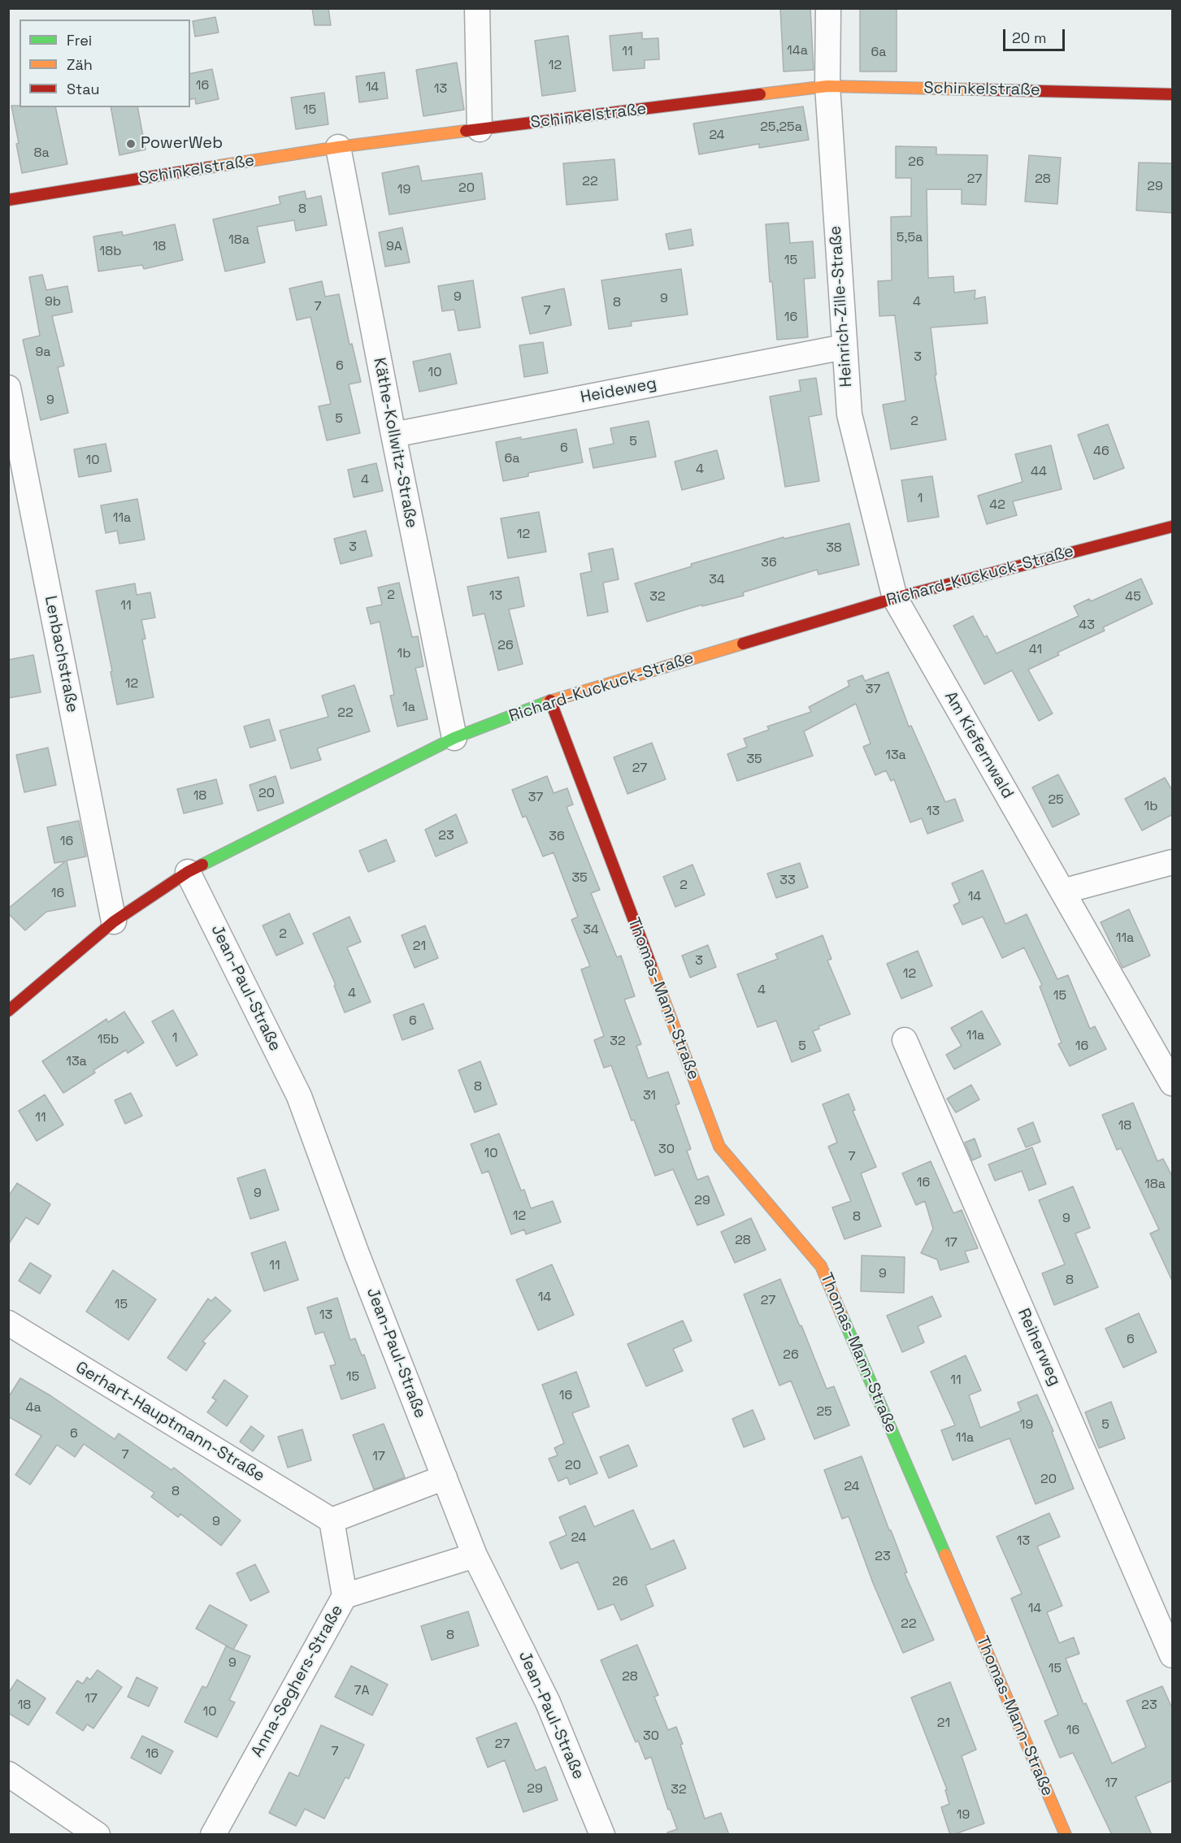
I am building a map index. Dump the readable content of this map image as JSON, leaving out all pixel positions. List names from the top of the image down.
{
  "streets": {
    "street": [
      "Schinkelstraße",
      "Heinrich-Zille-Straße",
      "Heideweg",
      "Käthe-Kollwitz-Straße",
      "Richard-Kuckuck-Straße",
      "Lenbachstraße",
      "Am Kiefernwald",
      "Jean-Paul-Straße",
      "Thomas-Mann-Straße",
      "Reiherweg",
      "Gerhart-Hauptmann-Straße",
      "Anna-Seghers-Straße"
    ]
  },
  "crossings": [
    ["Schinkelstraße", "Heinrich-Zille-Straße"],
    ["Schinkelstraße", "Käthe-Kollwitz-Straße"],
    ["Heinrich-Zille-Straße", "Heideweg"],
    ["Heinrich-Zille-Straße", "Richard-Kuckuck-Straße"],
    ["Heinrich-Zille-Straße", "Am Kiefernwald"],
    ["Heideweg", "Käthe-Kollwitz-Straße"],
    ["Käthe-Kollwitz-Straße", "Richard-Kuckuck-Straße"],
    ["Richard-Kuckuck-Straße", "Lenbachstraße"],
    ["Richard-Kuckuck-Straße", "Am Kiefernwald"],
    ["Richard-Kuckuck-Straße", "Jean-Paul-Straße"],
    ["Richard-Kuckuck-Straße", "Thomas-Mann-Straße"],
    ["Jean-Paul-Straße", "Anna-Seghers-Straße"]
  ],
  "places": ["PowerWeb"],
  "house_numbers": [
    "14a",
    "11",
    "6a",
    "12",
    "16",
    "14",
    "13",
    "15",
    "25,25a",
    "24",
    "8a",
    "26",
    "27",
    "28",
    "22",
    "29",
    "20",
    "19",
    "8",
    "5,5a",
    "18a",
    "18",
    "9A",
    "18b",
    "15",
    "9",
    "9",
    "9b",
    "4",
    "8",
    "7",
    "7",
    "16",
    "9a",
    "3",
    "6",
    "10",
    "9",
    "5",
    "2",
    "5",
    "6",
    "46",
    "6a",
    "10",
    "4",
    "44",
    "4",
    "1",
    "42",
    "11a",
    "12",
    "3",
    "38",
    "36",
    "34",
    "2",
    "13",
    "32",
    "45",
    "11",
    "43",
    "26",
    "41",
    "1b",
    "12",
    "37",
    "1a",
    "22",
    "13a",
    "35",
    "27",
    "20",
    "18",
    "37",
    "25",
    "1b",
    "13",
    "23",
    "36",
    "16",
    "35",
    "33",
    "2",
    "16",
    "14",
    "34",
    "2",
    "11a",
    "21",
    "3",
    "12",
    "4",
    "4",
    "15",
    "6",
    "11a",
    "1",
    "15b",
    "32",
    "5",
    "16",
    "13a",
    "8",
    "31",
    "11",
    "18",
    "30",
    "10",
    "7",
    "16",
    "18a",
    "9",
    "29",
    "12",
    "8",
    "9",
    "28",
    "17",
    "11",
    "9",
    "8",
    "14",
    "27",
    "15",
    "13",
    "6",
    "26",
    "15",
    "11",
    "16",
    "4a",
    "25",
    "19",
    "5",
    "6",
    "11a",
    "7",
    "17",
    "20",
    "20",
    "24",
    "8",
    "9",
    "24",
    "13",
    "23",
    "26",
    "14",
    "22",
    "8",
    "9",
    "15",
    "28",
    "7A",
    "17",
    "18",
    "23",
    "10",
    "21",
    "16",
    "30",
    "27",
    "7",
    "16",
    "17",
    "29",
    "32",
    "19"
  ],
  "legend": ["Frei", "Zäh", "Stau"],
  "scale_bar": "20 m"
}
